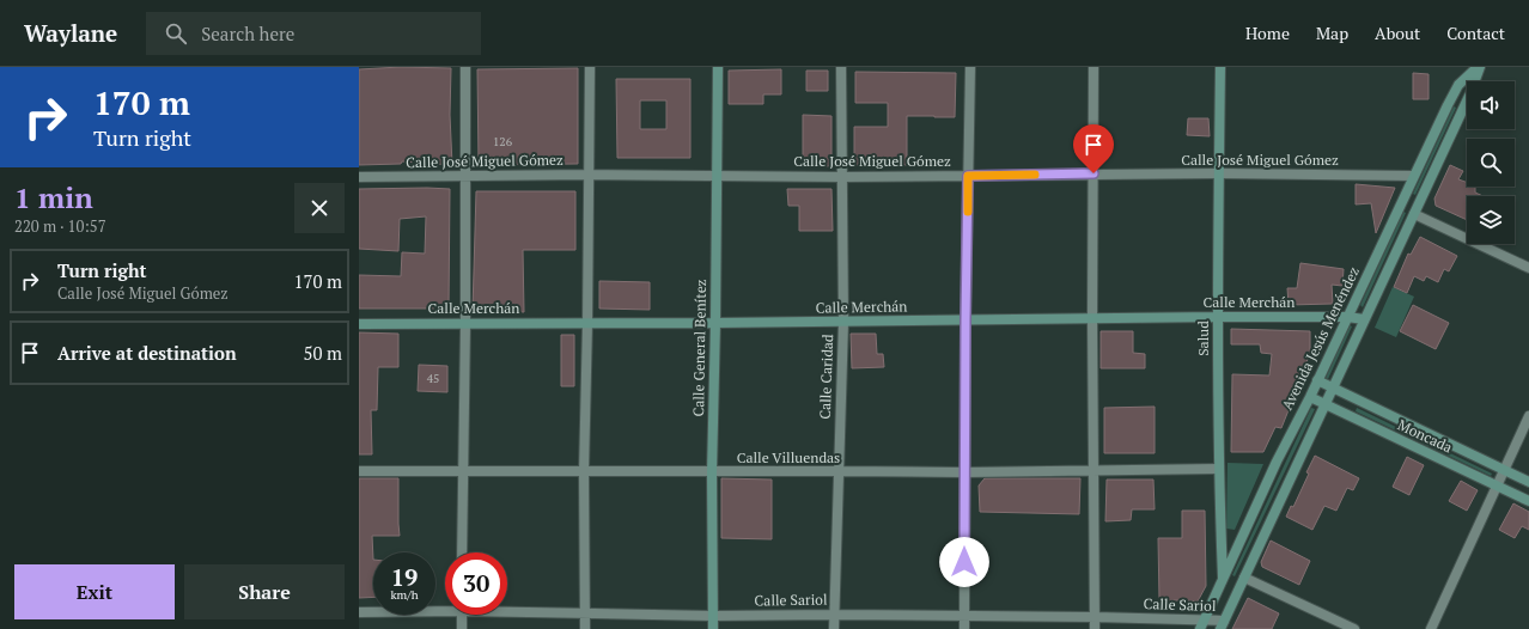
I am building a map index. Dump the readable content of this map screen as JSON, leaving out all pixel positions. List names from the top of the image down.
{
  "streets": {
    "street": [
      "Calle José Miguel Gómez",
      "Calle Merchán",
      "Salud",
      "Avenida Jesús Menéndez",
      "Calle General Benítez",
      "Calle Caridad",
      "Moncada",
      "Calle Villuendas",
      "Calle Sariol"
    ]
  },
  "crossings": [
    ["Calle José Miguel Gómez", "Salud"],
    ["Calle José Miguel Gómez", "Avenida Jesús Menéndez"],
    ["Calle José Miguel Gómez", "Calle General Benítez"],
    ["Calle José Miguel Gómez", "Calle Caridad"],
    ["Calle Merchán", "Salud"],
    ["Calle Merchán", "Avenida Jesús Menéndez"],
    ["Calle Merchán", "Calle General Benítez"],
    ["Calle Merchán", "Calle Caridad"],
    ["Salud", "Avenida Jesús Menéndez"],
    ["Salud", "Calle Villuendas"],
    ["Avenida Jesús Menéndez", "Moncada"],
    ["Avenida Jesús Menéndez", "Calle Sariol"],
    ["Calle General Benítez", "Calle Villuendas"],
    ["Calle General Benítez", "Calle Sariol"],
    ["Calle Caridad", "Calle Villuendas"],
    ["Calle Caridad", "Calle Sariol"]
  ],
  "house_numbers": ["126", "45"],
  "page": {
    "header": "Waylane",
    "search": "Search here",
    "nav": [
      "Home",
      "Map",
      "About",
      "Contact"
    ],
    "turn": ["170 m", "Turn right"],
    "heading": ["1 min", "220 m · 10:57"],
    "list": [
      {
        "name": "Turn right",
        "note": "Calle José Miguel Gómez",
        "value": "170 m"
      },
      {
        "name": "Arrive at destination",
        "value": "50 m"
      }
    ],
    "speed": "19 km/h",
    "limit": "30",
    "buttons": ["Exit", "Share"]
  }
}
